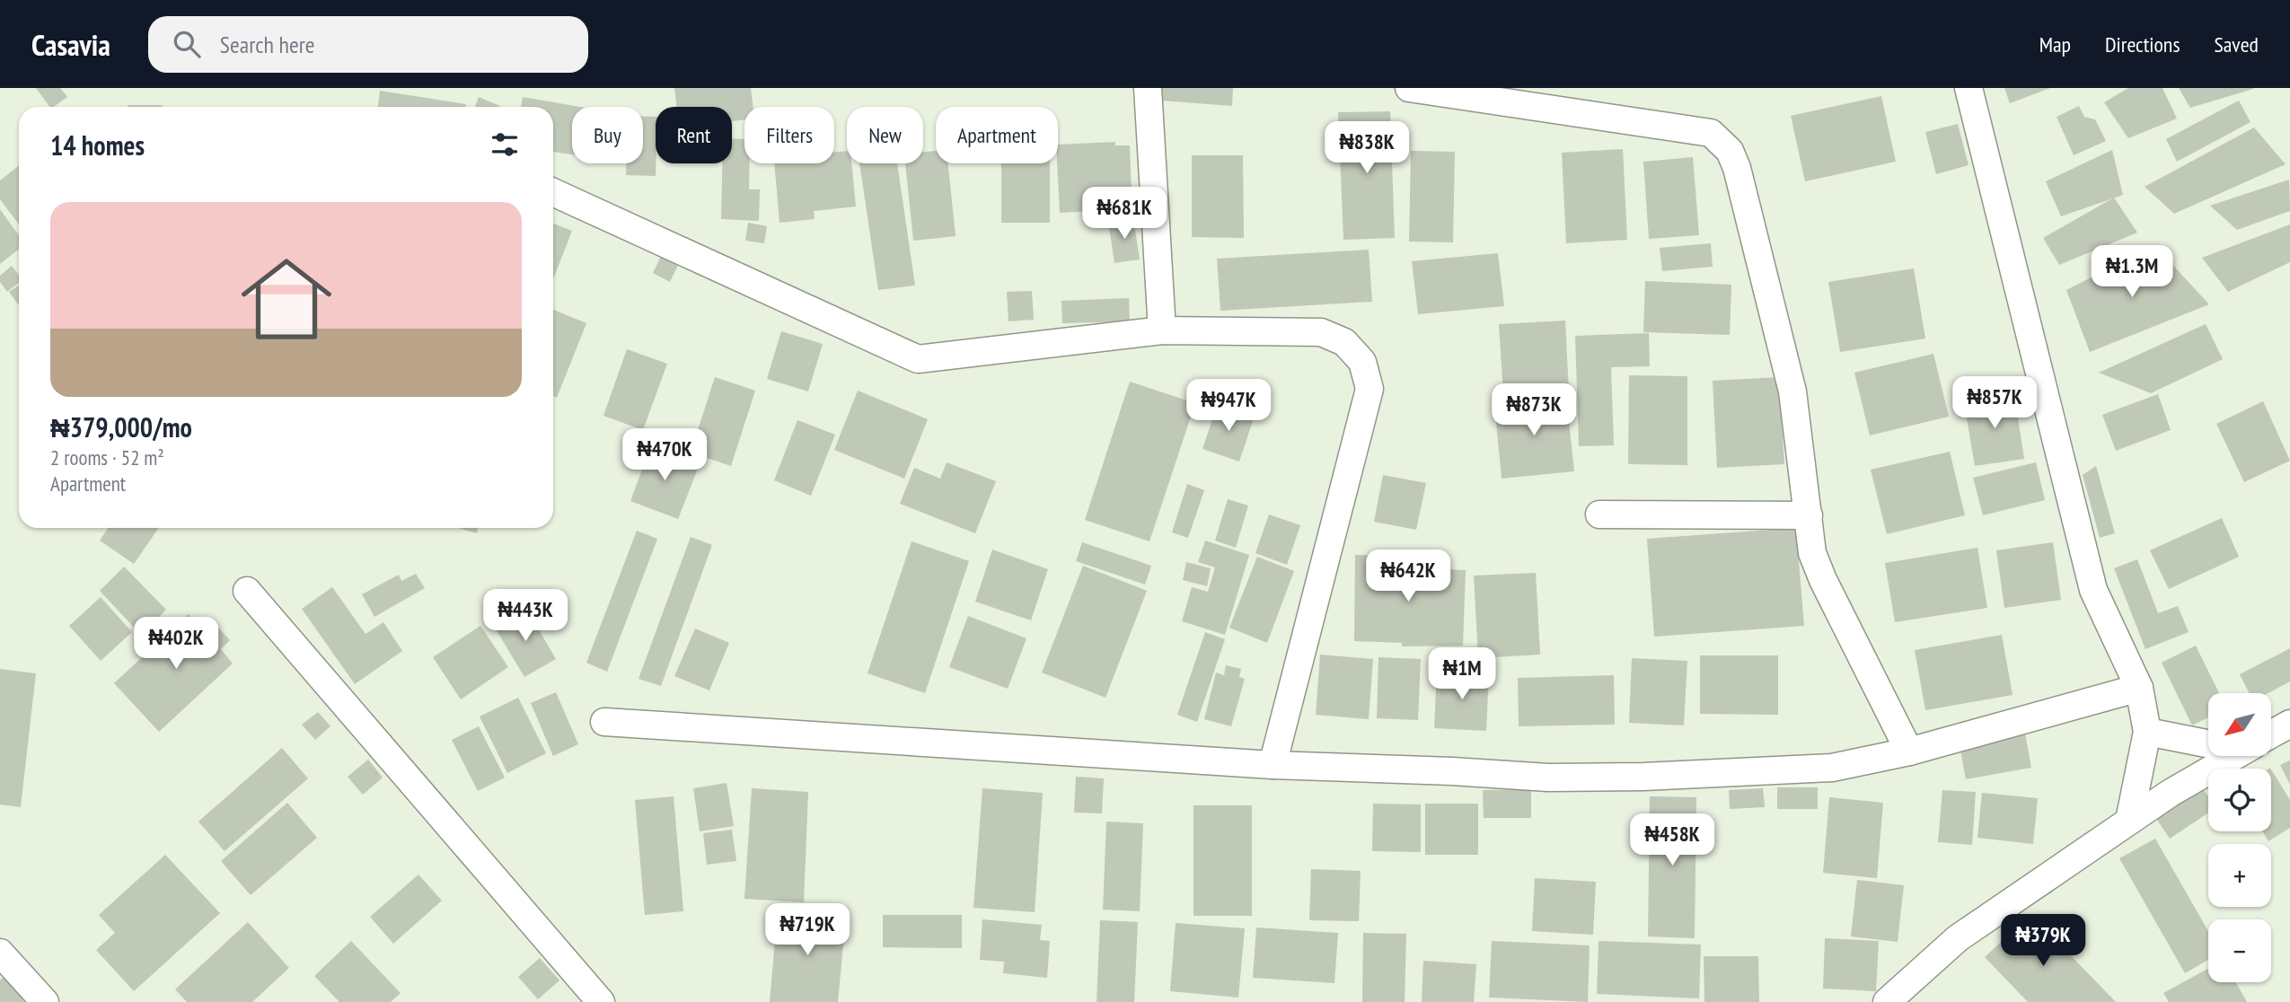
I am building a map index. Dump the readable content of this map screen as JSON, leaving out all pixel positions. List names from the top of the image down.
{
  "north": "bottom left",
  "page": {
    "header": "Casavia",
    "search": "Search here",
    "nav": ["Map", "Directions", "Saved"],
    "chip": [
      "Buy",
      "Rent",
      "Filters",
      "New",
      "Apartment"
    ],
    "heading": "14 homes",
    "price": [
      "₦838K",
      "₦681K",
      "₦1.3M",
      "₦857K",
      "₦947K",
      "₦873K",
      "₦470K",
      "₦642K",
      "₦443K",
      "₦402K",
      "₦1M",
      "₦458K",
      "₦719K",
      "₦379K"
    ],
    "list": [
      {
        "name": "₦379,000/mo",
        "note": "2 rooms · 52 m² · Apartment"
      }
    ],
    "map_buttons": ["+", "−"]
  }
}
